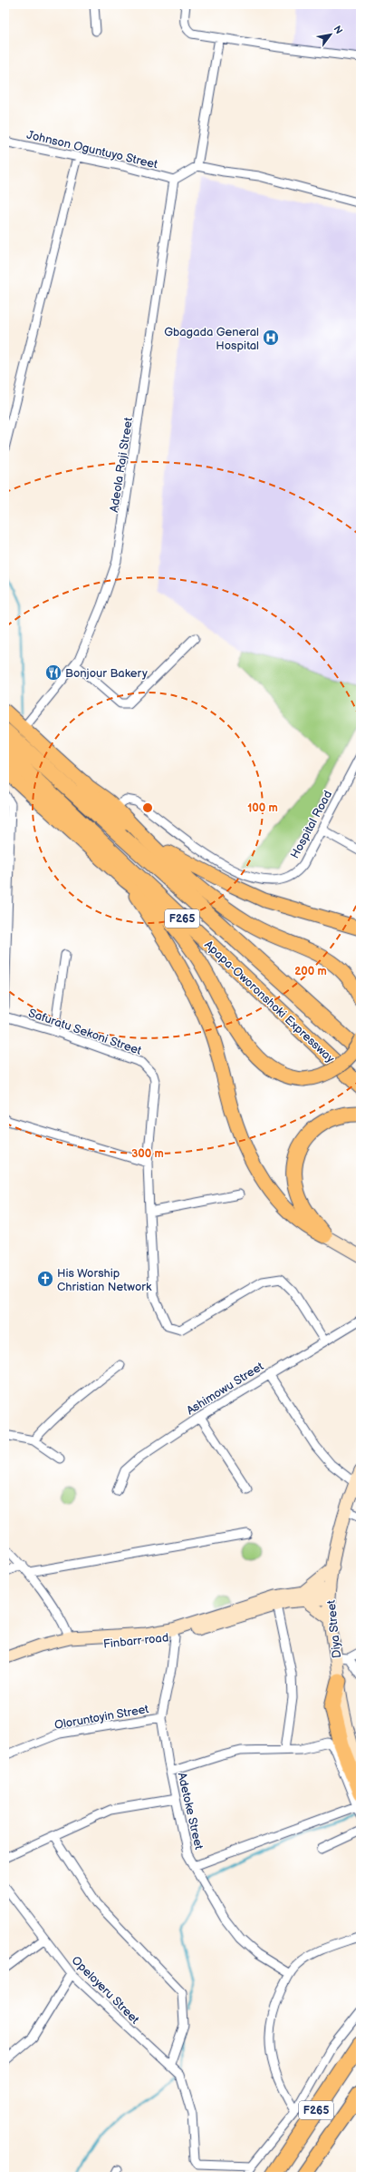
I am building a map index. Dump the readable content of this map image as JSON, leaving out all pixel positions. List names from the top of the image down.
{
  "streets": {
    "highway": ["F265", "Apapa-Oworonshoki Expressway"],
    "main road": ["Diya Street", "Finbarr road"],
    "street": [
      "Johnson Oguntuyo Street",
      "Adeola Raji Street",
      "Hospital Road",
      "Safuratu Sekoni Street",
      "Ashimowu Street",
      "Oloruntoyin Street",
      "Adetoke Street",
      "Opeloyeru Street"
    ]
  },
  "crossings": [
    ["Johnson Oguntuyo Street", "Adeola Raji Street"],
    ["Safuratu Sekoni Street", "Ashimowu Street"],
    ["Finbarr road", "Adetoke Street"],
    ["Oloruntoyin Street", "Adetoke Street"]
  ],
  "places": {
    "hospital": ["Gbagada General Hospital"],
    "restaurant": ["Bonjour Bakery"],
    "church": ["His Worship Christian Network"]
  },
  "north": "top right",
  "rings": ["100 m", "200 m", "300 m"]
}
